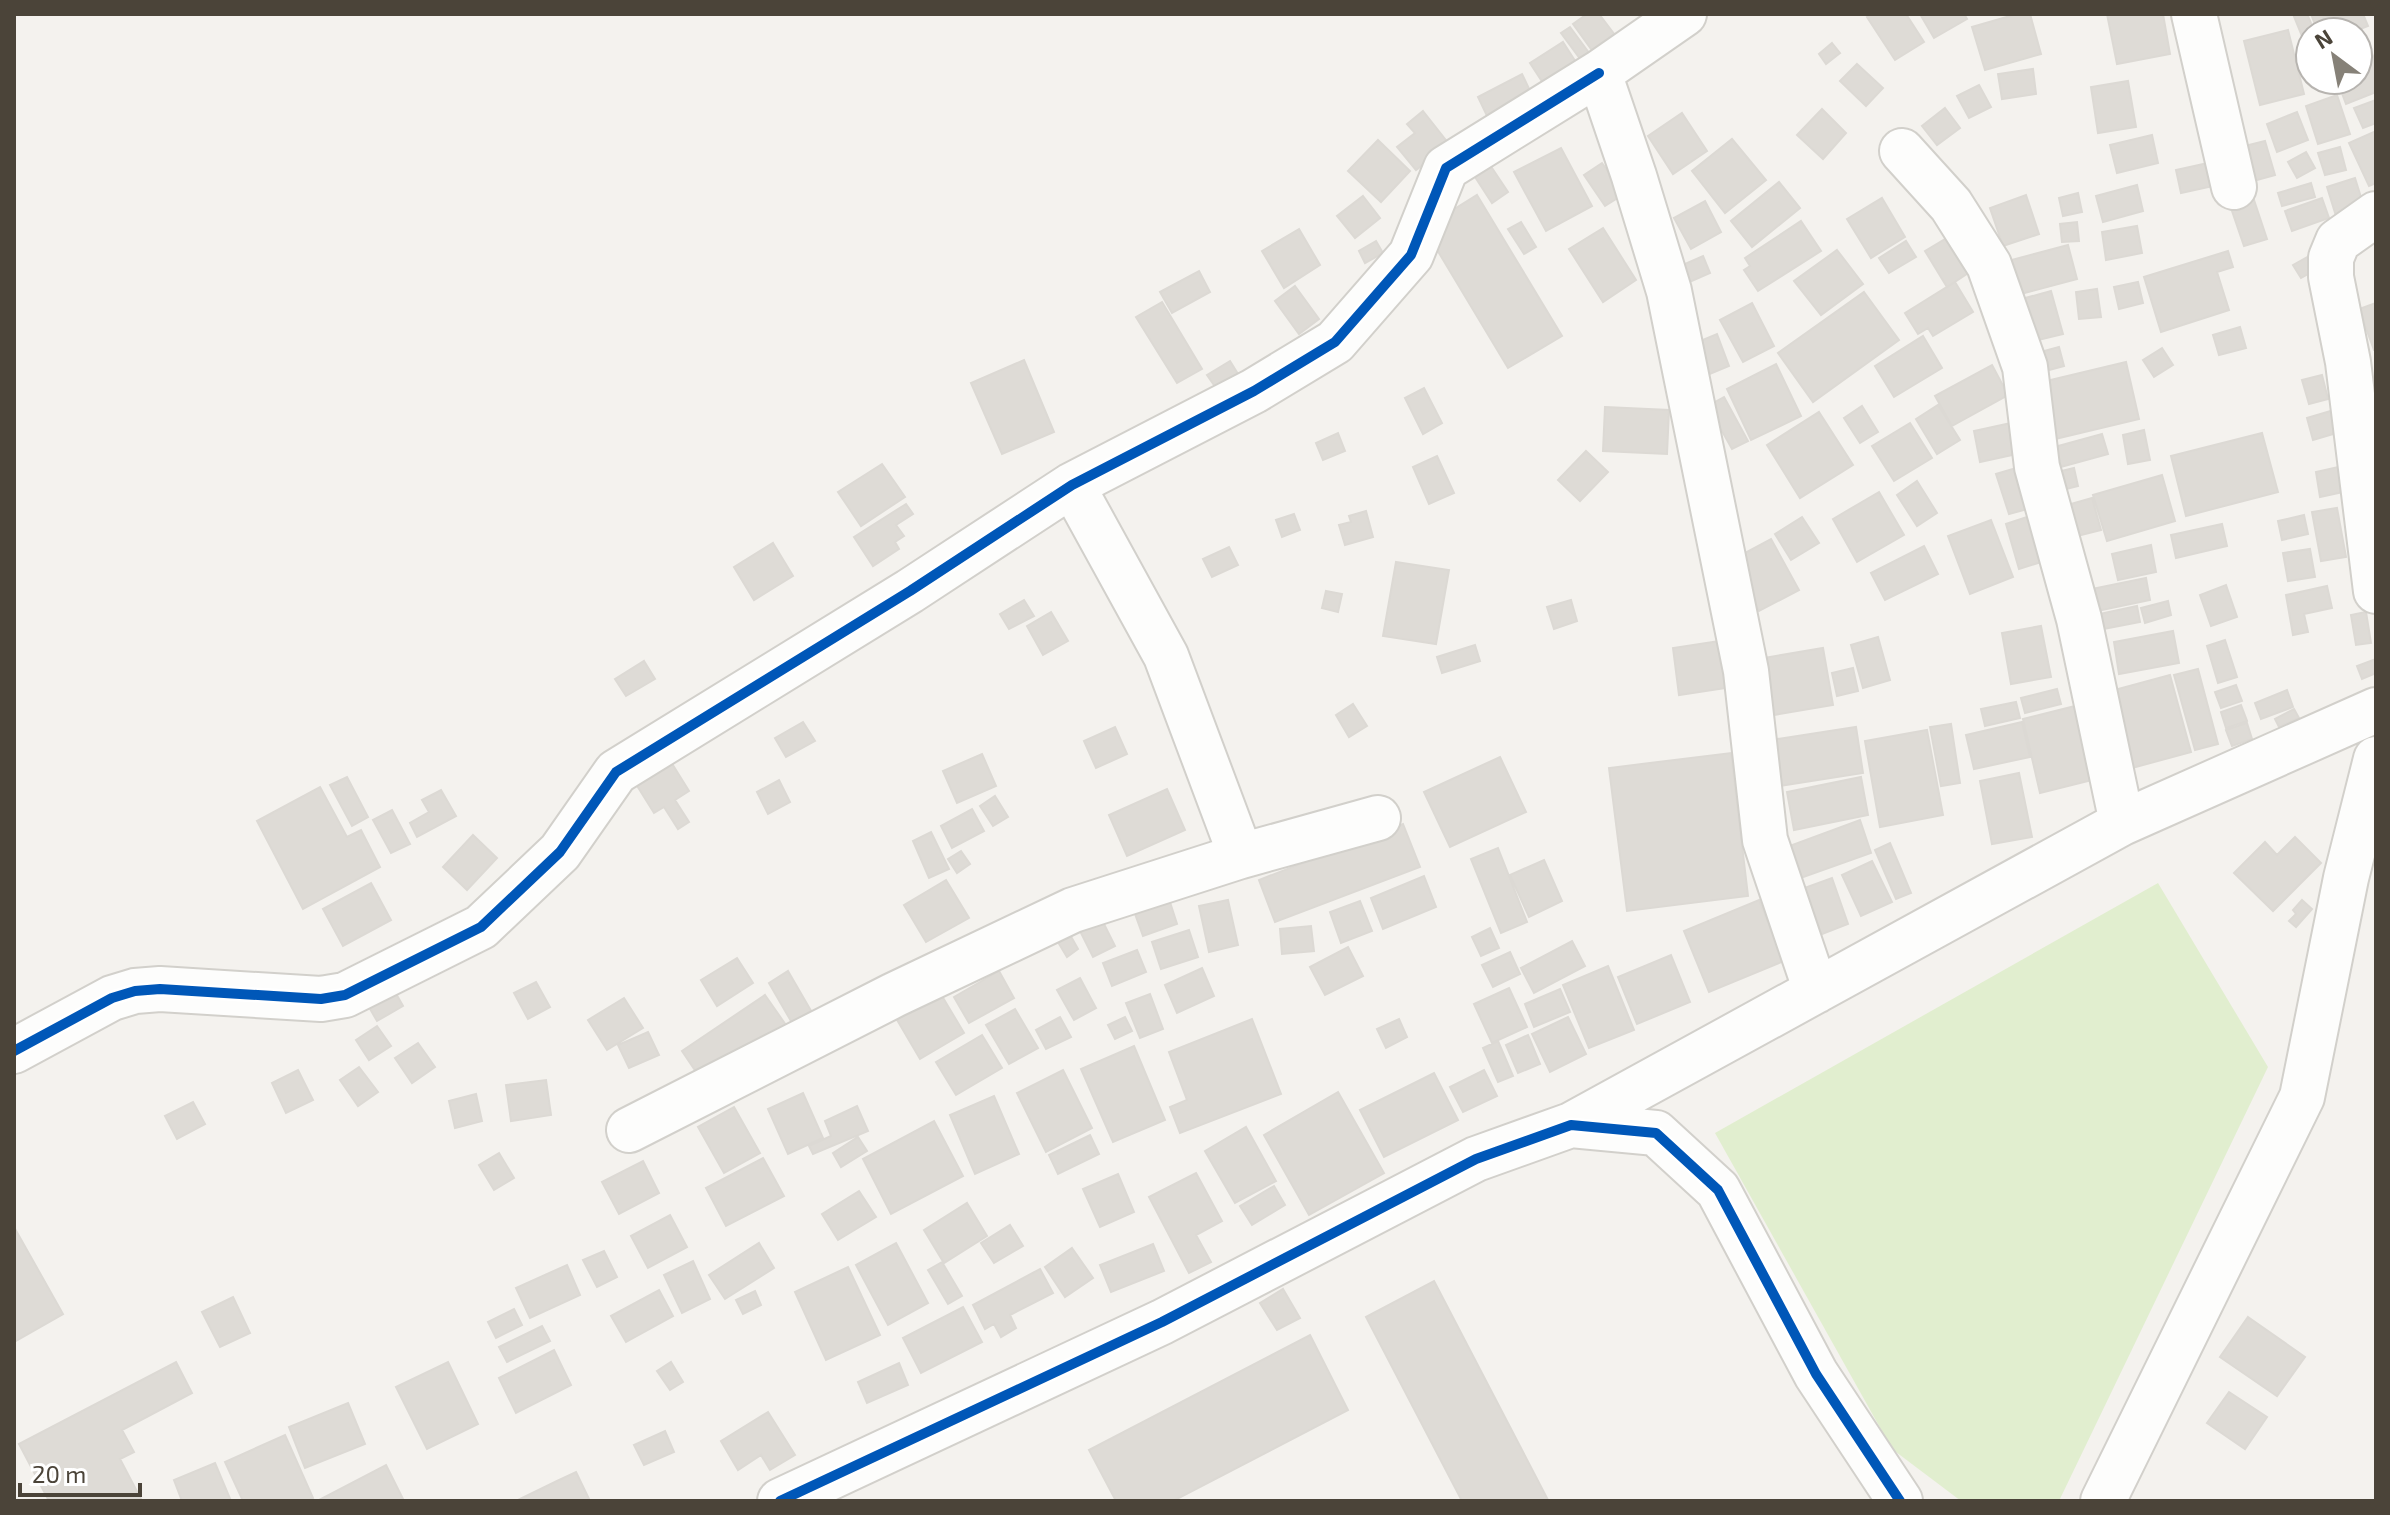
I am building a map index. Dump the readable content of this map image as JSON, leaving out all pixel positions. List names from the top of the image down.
{
  "scale_bar": "20 m",
  "north": "top left"
}
